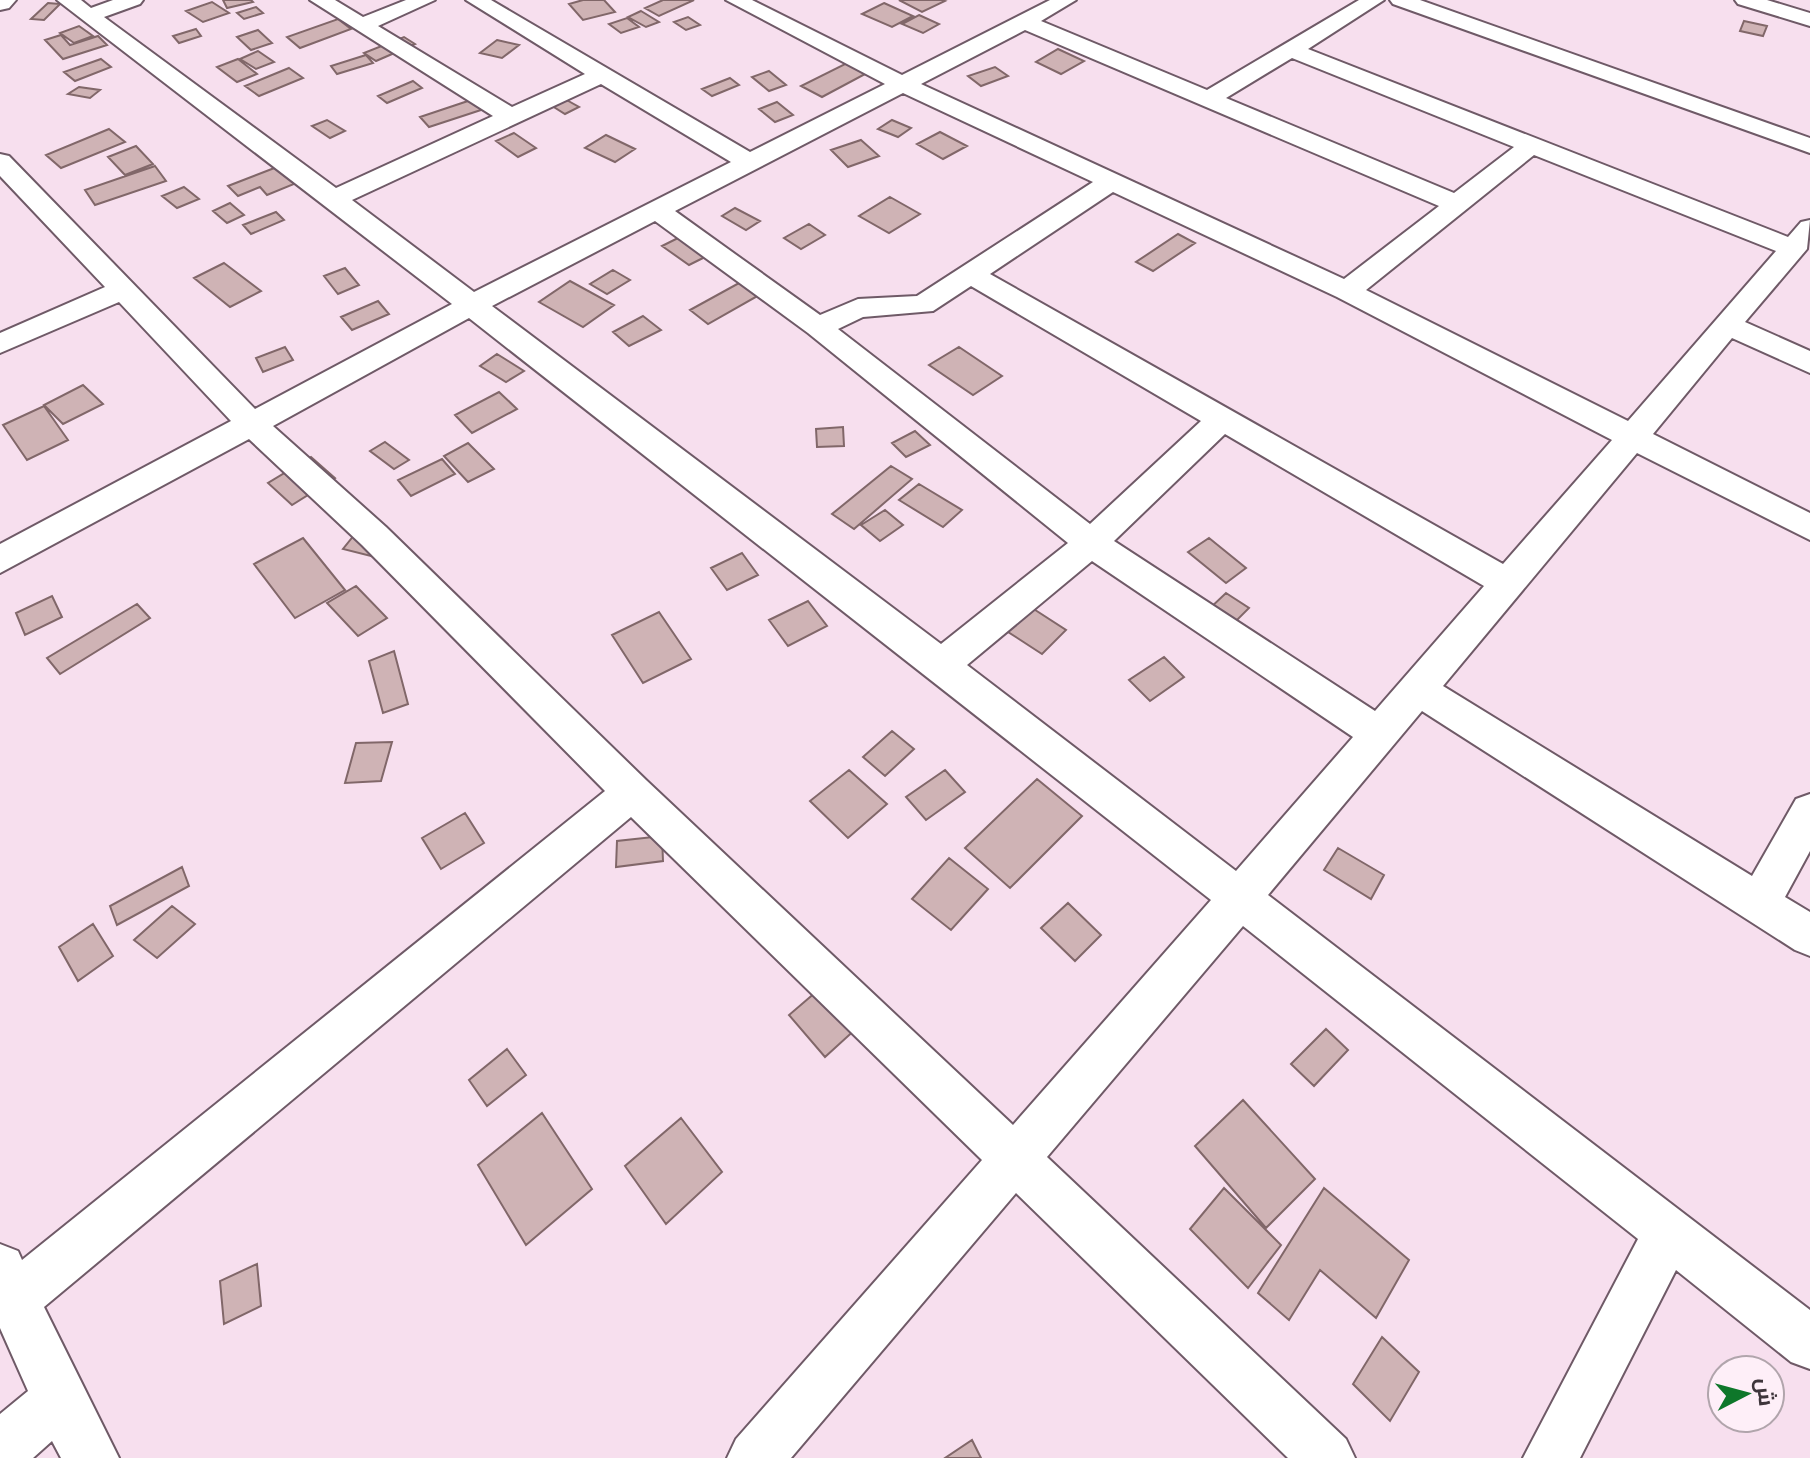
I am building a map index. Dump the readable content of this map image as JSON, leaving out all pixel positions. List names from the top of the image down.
{
  "north": "right"
}
